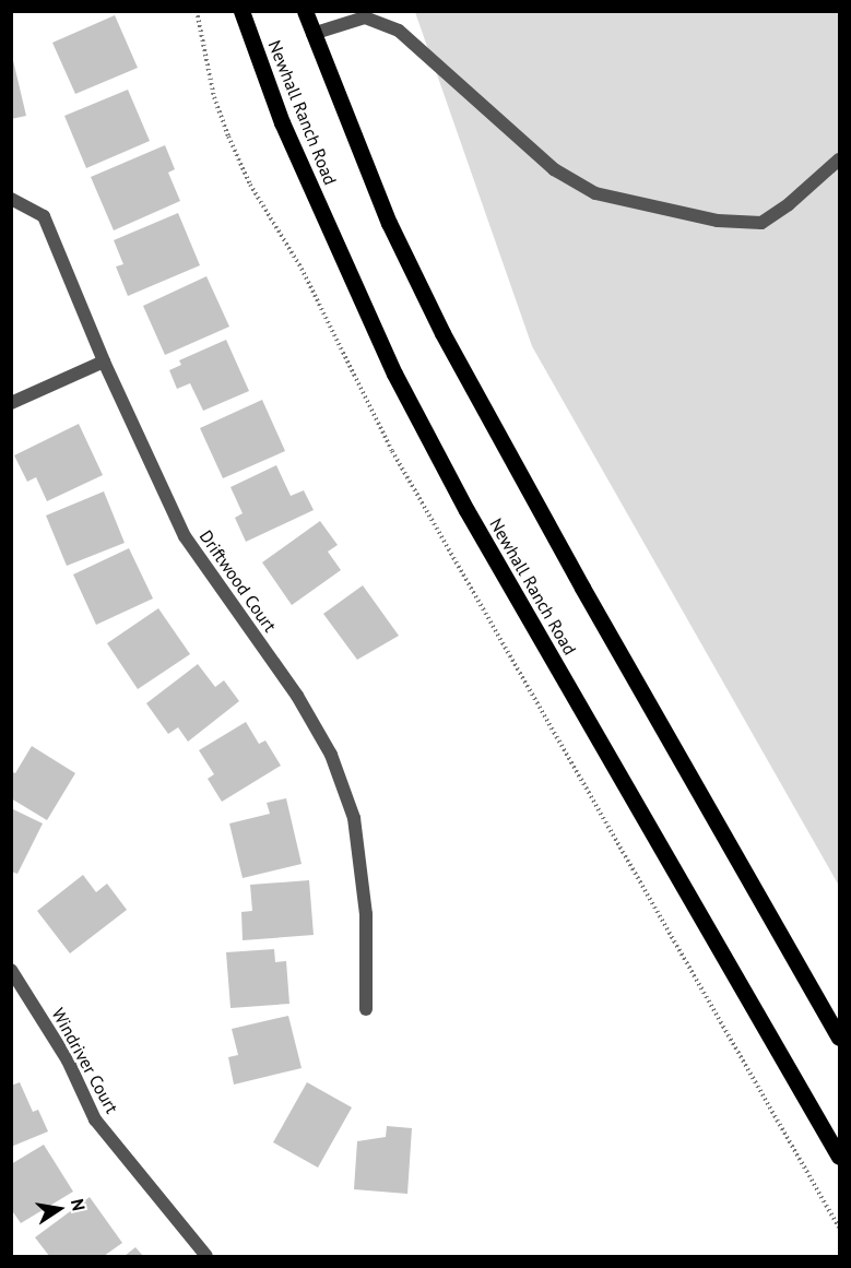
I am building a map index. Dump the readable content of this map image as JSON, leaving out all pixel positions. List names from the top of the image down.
{
  "streets": {
    "main road": ["Newhall Ranch Road"],
    "street": ["Driftwood Court", "Windriver Court"]
  },
  "north": "right"
}
